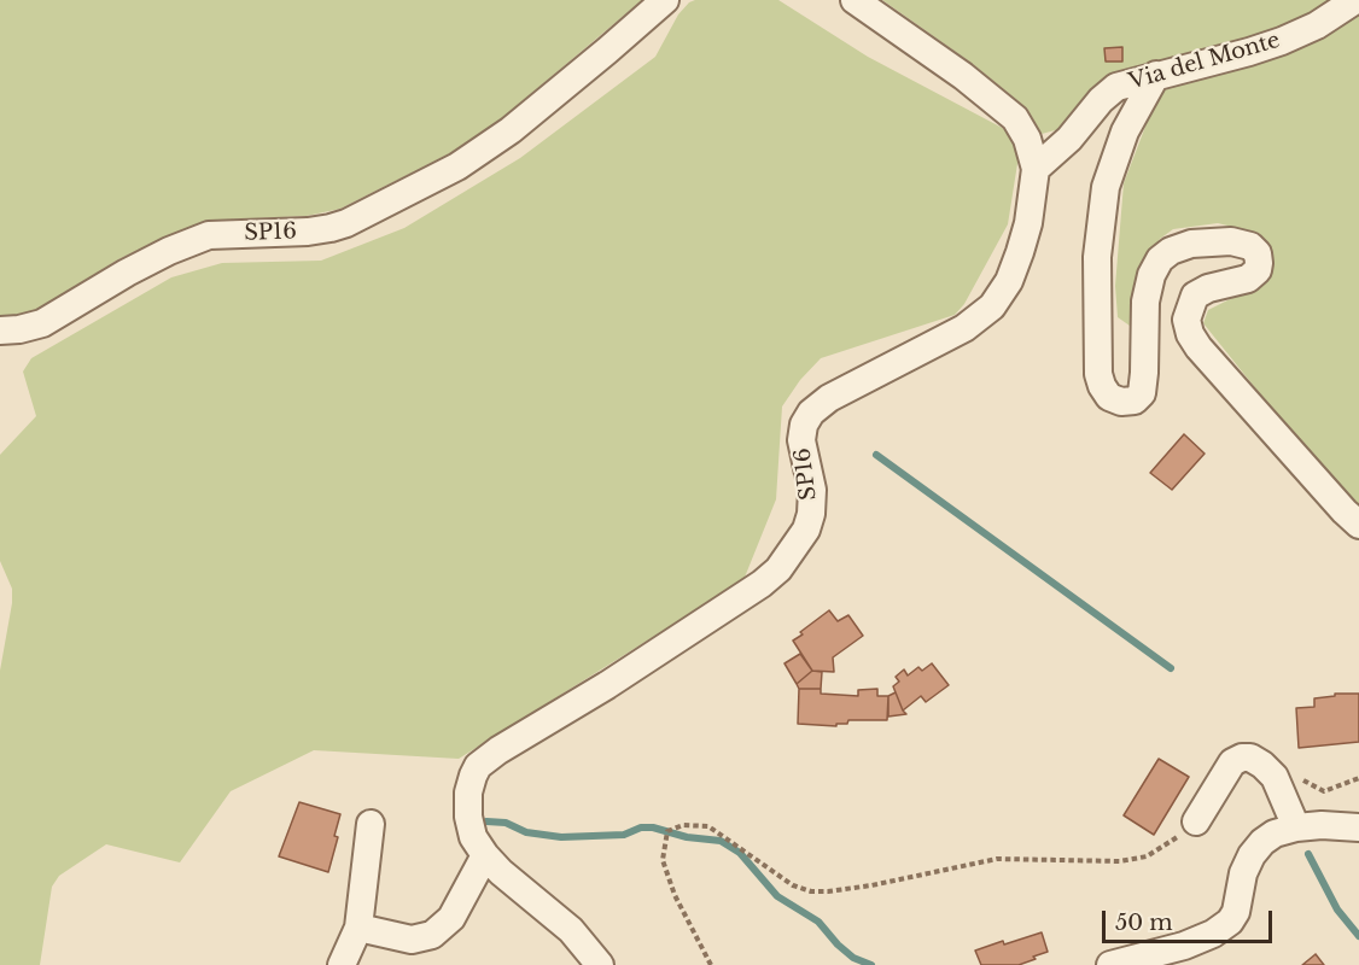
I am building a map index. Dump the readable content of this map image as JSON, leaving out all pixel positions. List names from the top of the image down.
{
  "streets": {
    "street": ["Via del Monte", "SP16"]
  },
  "crossings": [
    ["Via del Monte", "SP16"]
  ],
  "scale_bar": "50 m"
}
